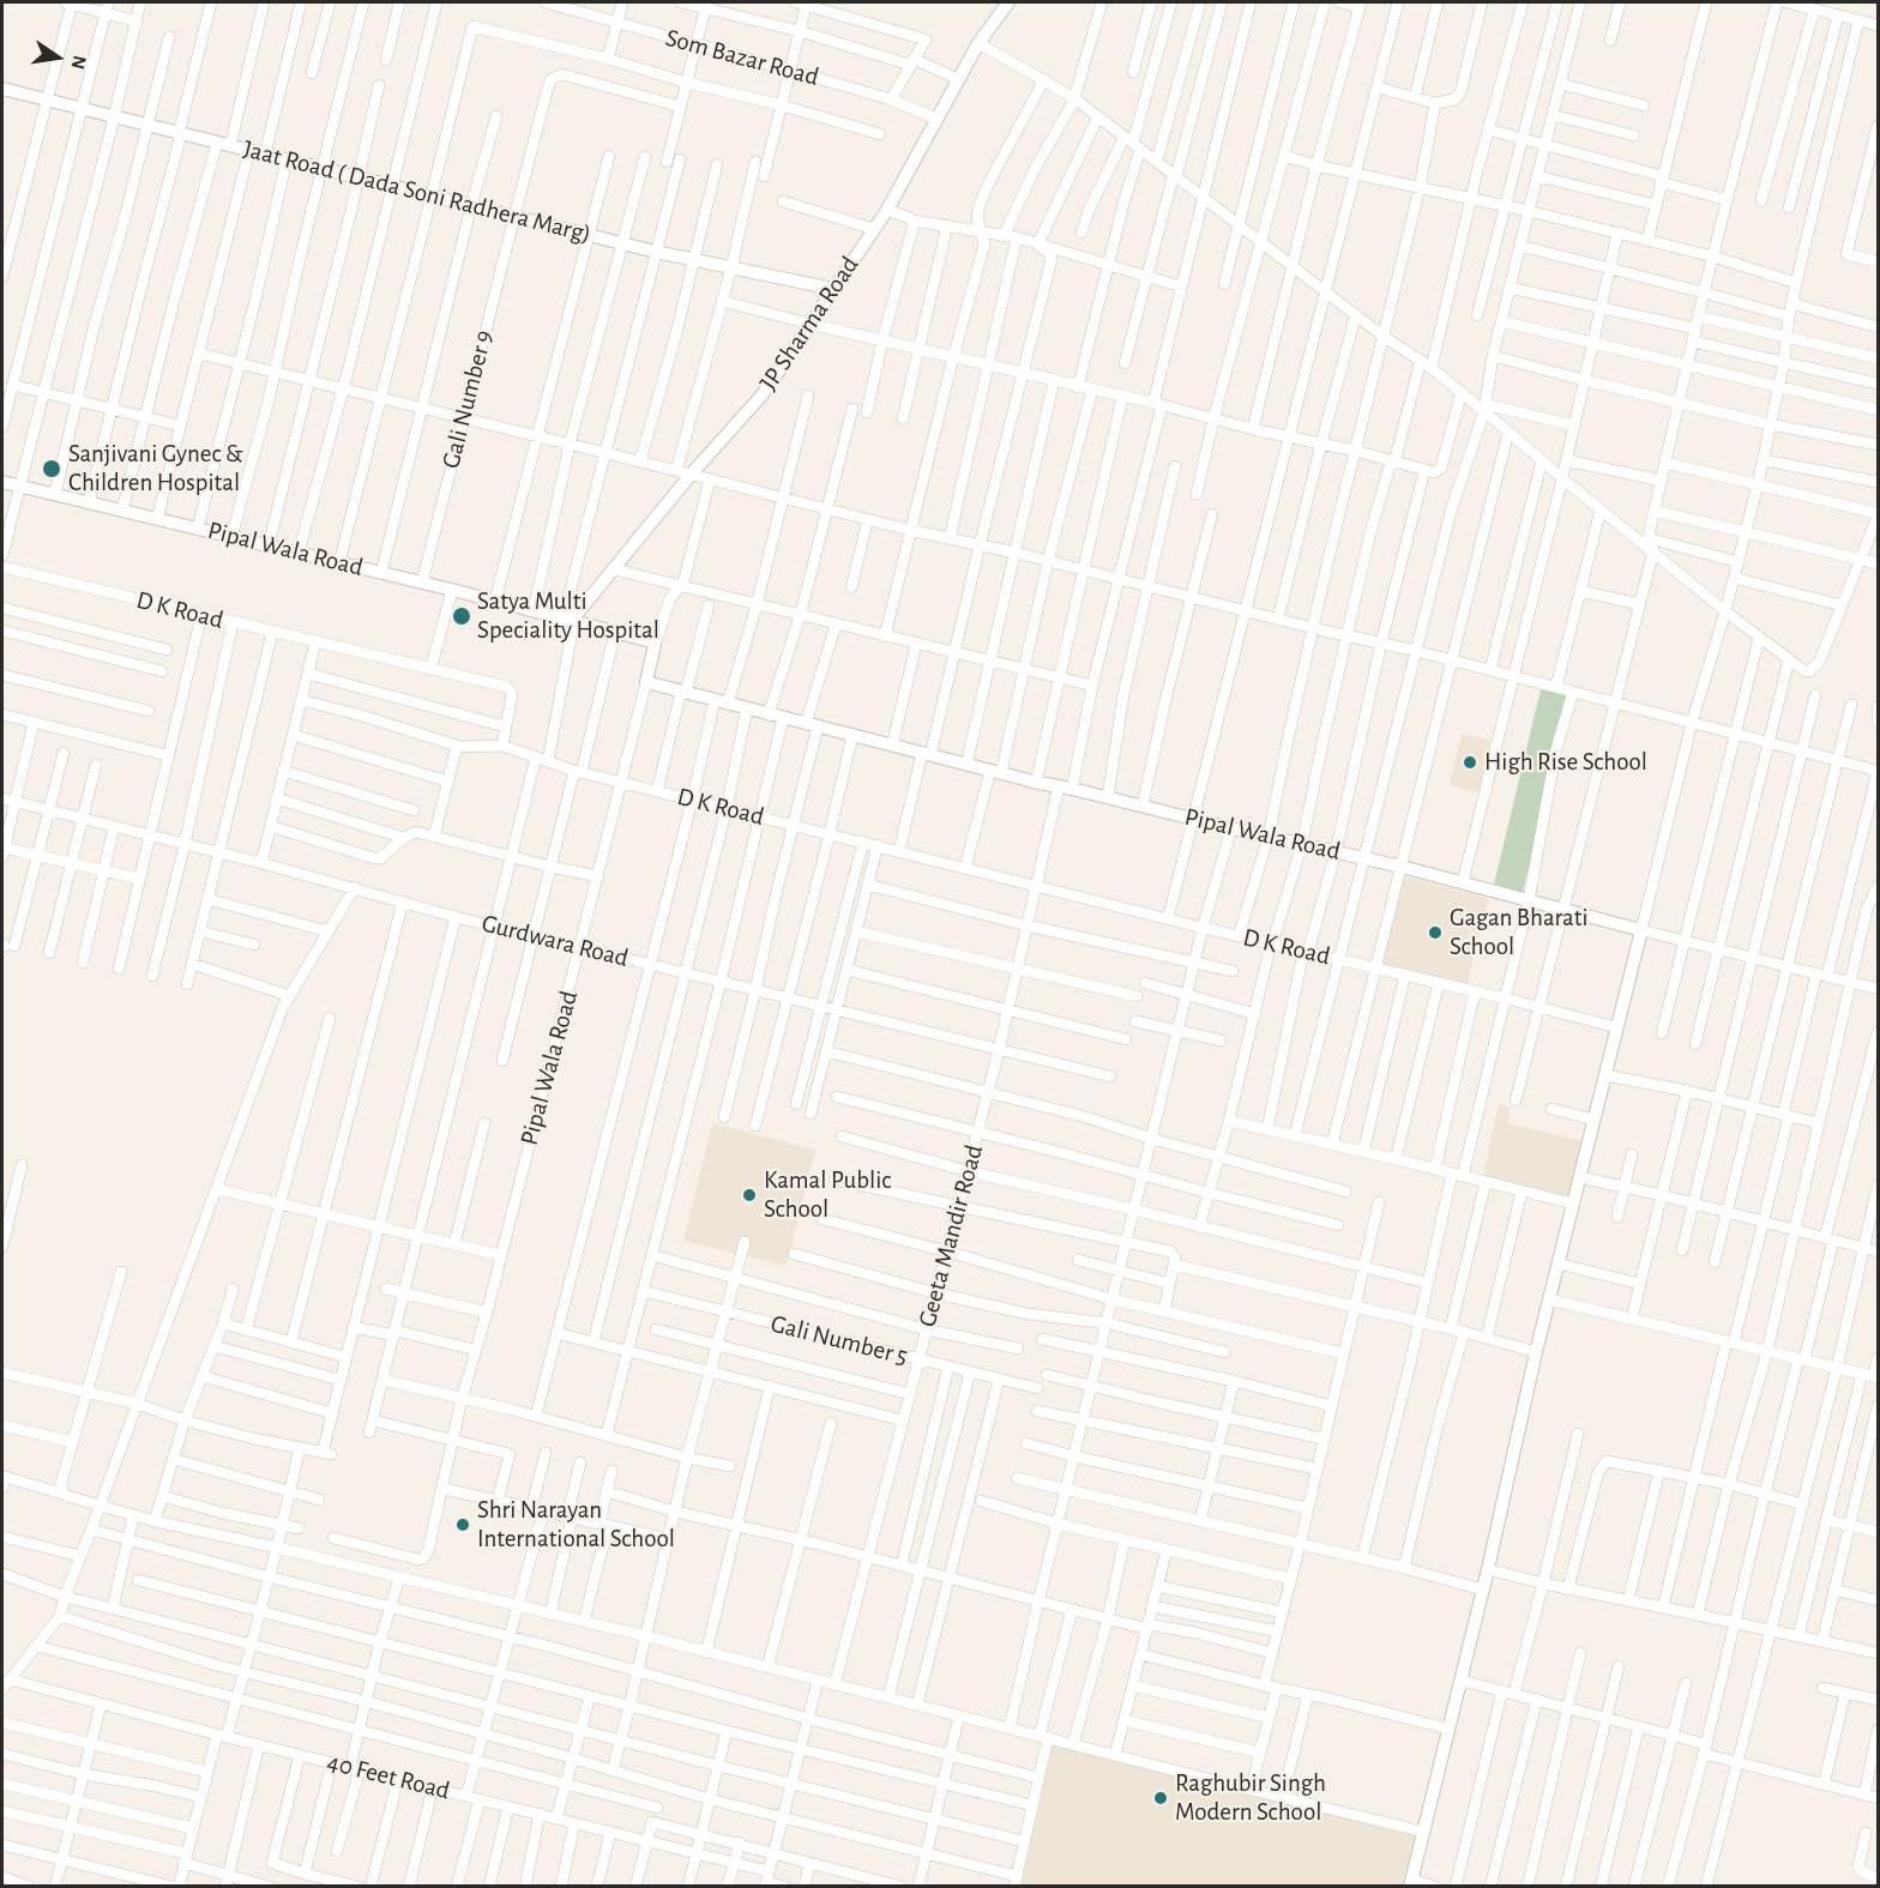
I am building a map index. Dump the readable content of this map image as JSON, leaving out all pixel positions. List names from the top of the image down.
{
  "streets": {
    "street": [
      "Som Bazar Road",
      "Jaat Road ( Dada Soni Radhera Marg)",
      "JP Sharma Road",
      "Gali Number 9",
      "Pipal Wala Road",
      "D K Road",
      "Gurdwara Road",
      "Geeta Mandir Road",
      "Gali Number 5",
      "40 Feet Road"
    ]
  },
  "crossings": [
    ["Som Bazar Road", "JP Sharma Road"],
    ["Jaat Road ( Dada Soni Radhera Marg)", "JP Sharma Road"],
    ["Jaat Road ( Dada Soni Radhera Marg)", "Gali Number 9"],
    ["JP Sharma Road", "Pipal Wala Road"],
    ["Gali Number 9", "Pipal Wala Road"],
    ["Pipal Wala Road", "D K Road"],
    ["Pipal Wala Road", "Gurdwara Road"],
    ["Pipal Wala Road", "Geeta Mandir Road"],
    ["D K Road", "Geeta Mandir Road"],
    ["Gurdwara Road", "Geeta Mandir Road"],
    ["Geeta Mandir Road", "Gali Number 5"]
  ],
  "places": [
    "Sanjivani Gynec & Children Hospital",
    "Satya Multi Speciality Hospital",
    "High Rise School",
    "Gagan Bharati School",
    "Kamal Public School",
    "Shri Narayan International School",
    "Raghubir Singh Modern School"
  ],
  "north": "right"
}
